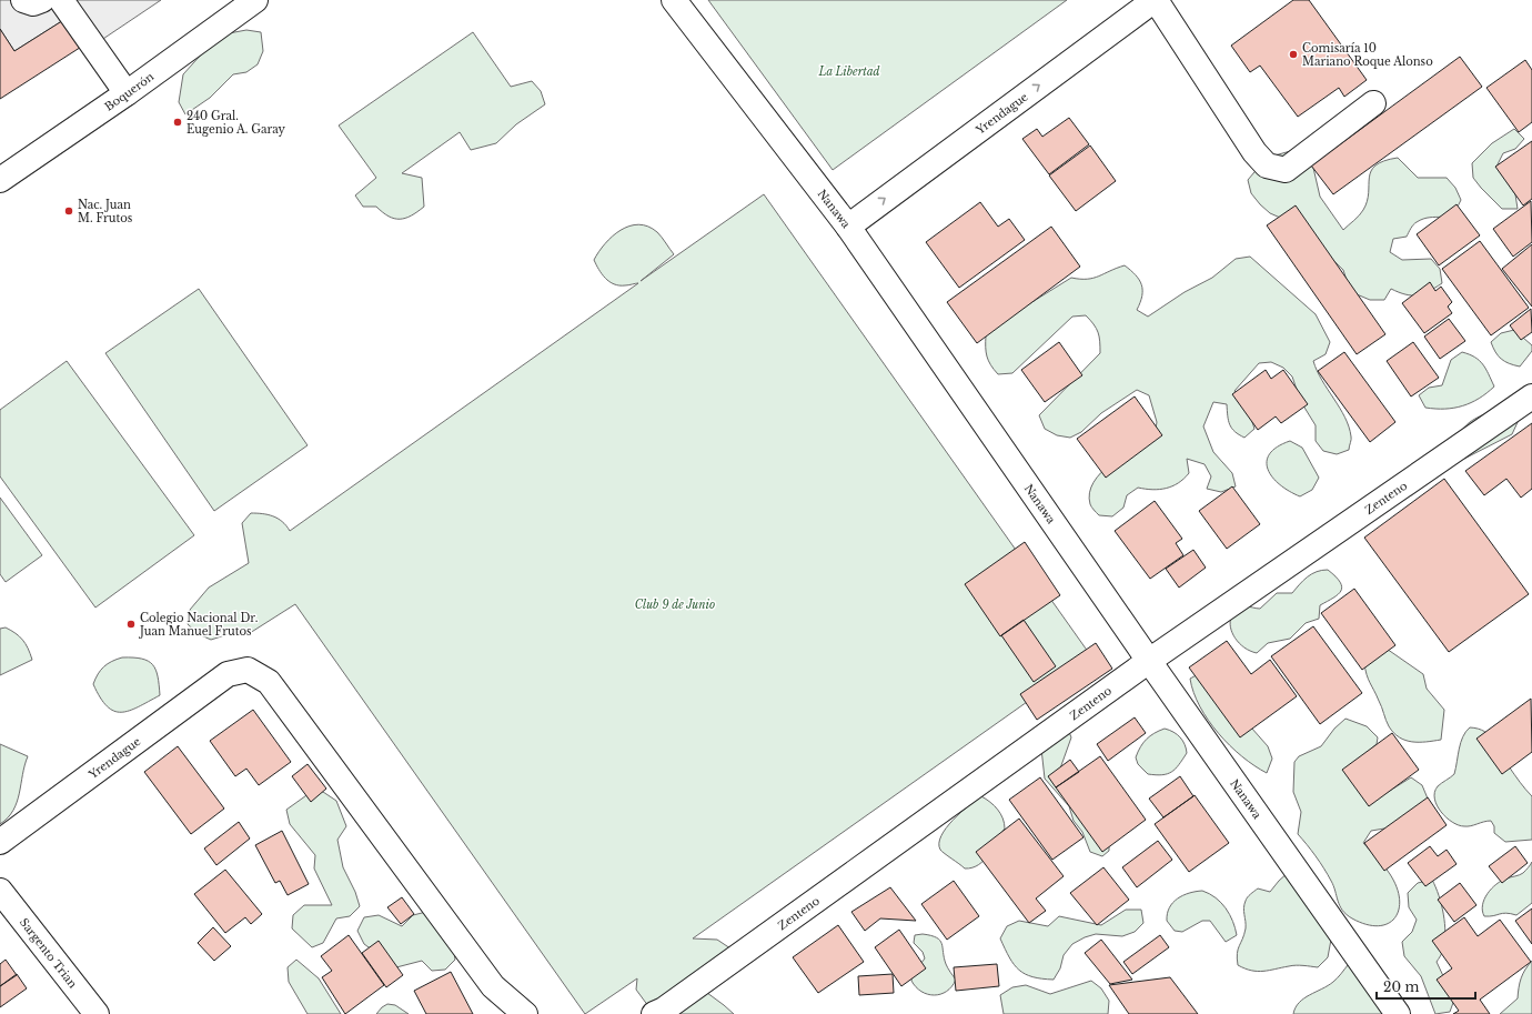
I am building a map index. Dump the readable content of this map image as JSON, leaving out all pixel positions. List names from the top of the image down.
{
  "streets": {
    "street": [
      "Boquerón",
      "Yrendague",
      "Nanawa",
      "Zenteno",
      "Sargento Trian"
    ]
  },
  "crossings": [
    ["Yrendague", "Nanawa"],
    ["Nanawa", "Zenteno"]
  ],
  "parks": ["La Libertad", "Club 9 de Junio"],
  "places": [
    "Comisaría 10 Mariano Roque Alonso",
    "240 Gral. Eugenio A. Garay",
    "Nac. Juan M. Frutos",
    "Colegio Nacional Dr. Juan Manuel Frutos"
  ],
  "scale_bar": "20 m"
}
